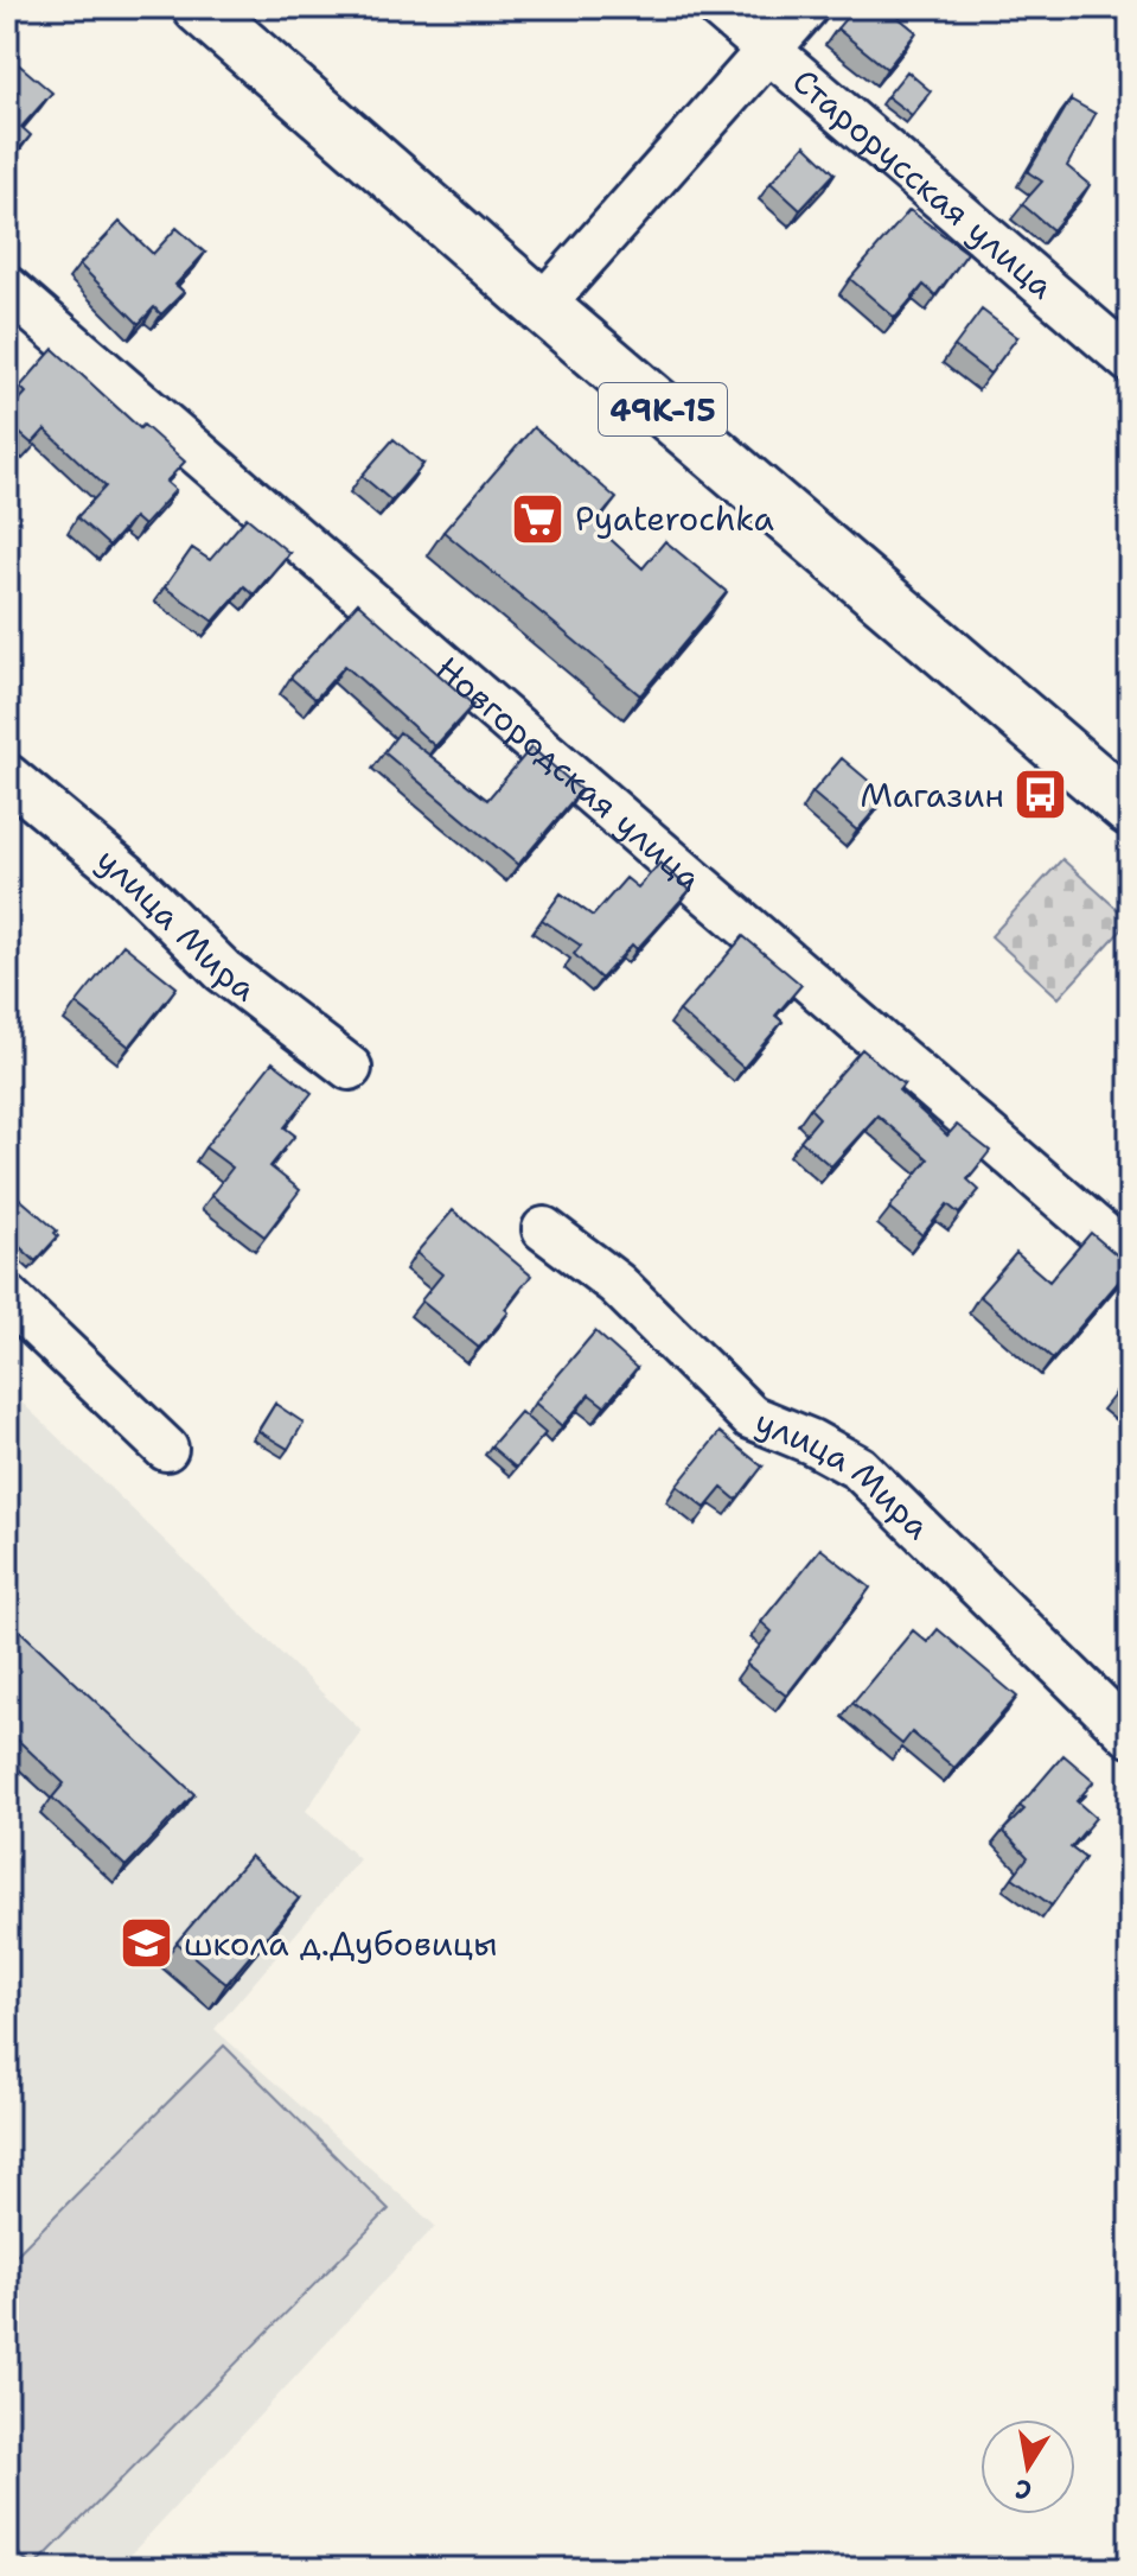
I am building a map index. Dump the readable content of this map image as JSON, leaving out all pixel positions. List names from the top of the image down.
{
  "streets": {
    "main road": ["49К-15"],
    "street": ["Старорусская улица", "Новгородская улица", "улица Мира"]
  },
  "places": {
    "supermarket": ["Pyaterochka"],
    "bus stop": ["Магазин"],
    "school or university": ["школа д.Дубовицы"]
  },
  "north": "bottom"
}
